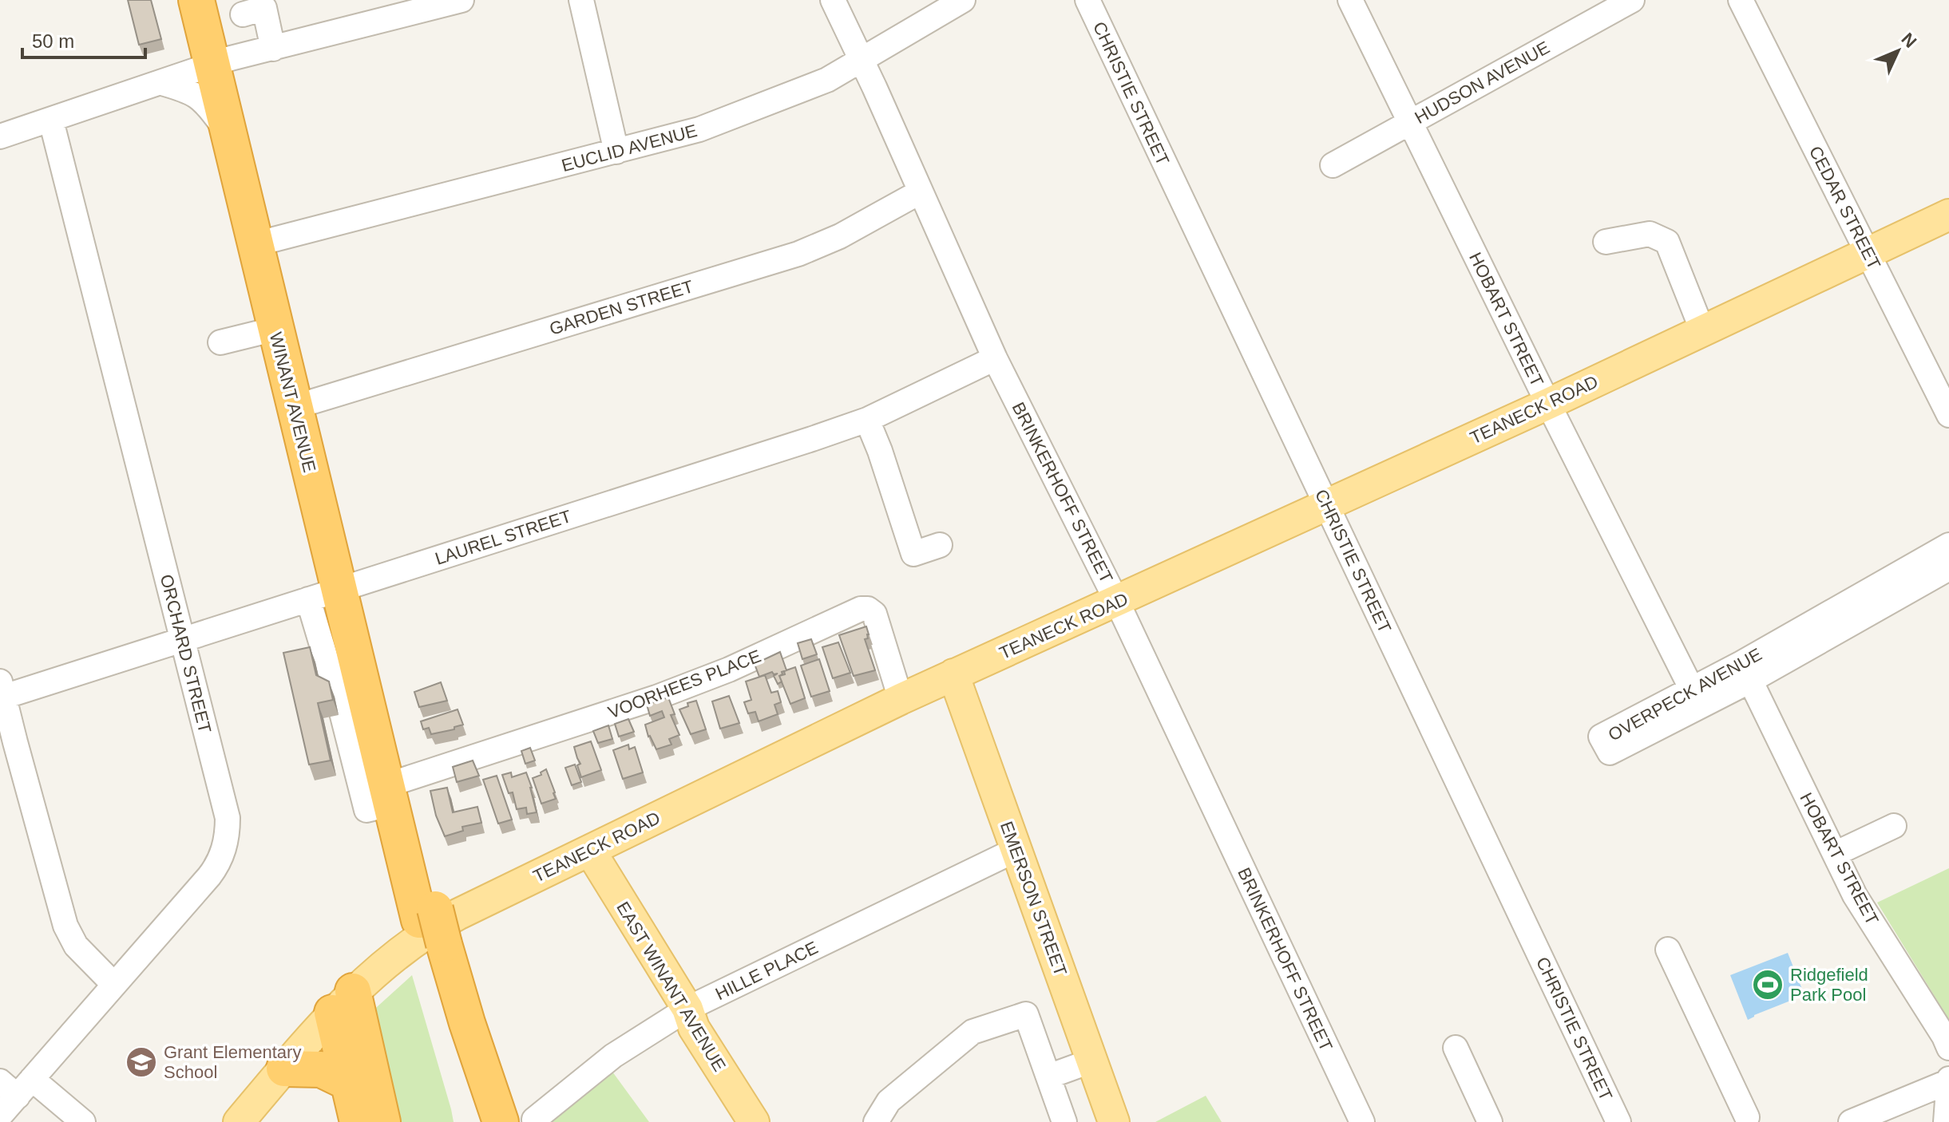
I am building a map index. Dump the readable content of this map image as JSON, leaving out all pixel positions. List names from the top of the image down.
{
  "streets": {
    "highway": ["WINANT AVENUE"],
    "main road": ["TEANECK ROAD", "EMERSON STREET", "EAST WINANT AVENUE"],
    "street": [
      "HUDSON AVENUE",
      "CHRISTIE STREET",
      "EUCLID AVENUE",
      "CEDAR STREET",
      "GARDEN STREET",
      "HOBART STREET",
      "BRINKERHOFF STREET",
      "LAUREL STREET",
      "ORCHARD STREET",
      "VOORHEES PLACE",
      "OVERPECK AVENUE",
      "HILLE PLACE"
    ]
  },
  "crossings": [
    ["HUDSON AVENUE", "HOBART STREET"],
    ["CHRISTIE STREET", "TEANECK ROAD"],
    ["EUCLID AVENUE", "WINANT AVENUE"],
    ["EUCLID AVENUE", "BRINKERHOFF STREET"],
    ["CEDAR STREET", "TEANECK ROAD"],
    ["GARDEN STREET", "WINANT AVENUE"],
    ["GARDEN STREET", "BRINKERHOFF STREET"],
    ["HOBART STREET", "TEANECK ROAD"],
    ["HOBART STREET", "OVERPECK AVENUE"],
    ["WINANT AVENUE", "LAUREL STREET"],
    ["WINANT AVENUE", "VOORHEES PLACE"],
    ["TEANECK ROAD", "BRINKERHOFF STREET"],
    ["TEANECK ROAD", "VOORHEES PLACE"],
    ["TEANECK ROAD", "EMERSON STREET"],
    ["TEANECK ROAD", "EAST WINANT AVENUE"],
    ["BRINKERHOFF STREET", "LAUREL STREET"],
    ["LAUREL STREET", "ORCHARD STREET"],
    ["EMERSON STREET", "HILLE PLACE"],
    ["HILLE PLACE", "EAST WINANT AVENUE"]
  ],
  "places": {
    "sports": ["Ridgefield Park Pool"],
    "school or university": ["Grant Elementary School"]
  },
  "scale_bar": "50 m",
  "north": "top right"
}
